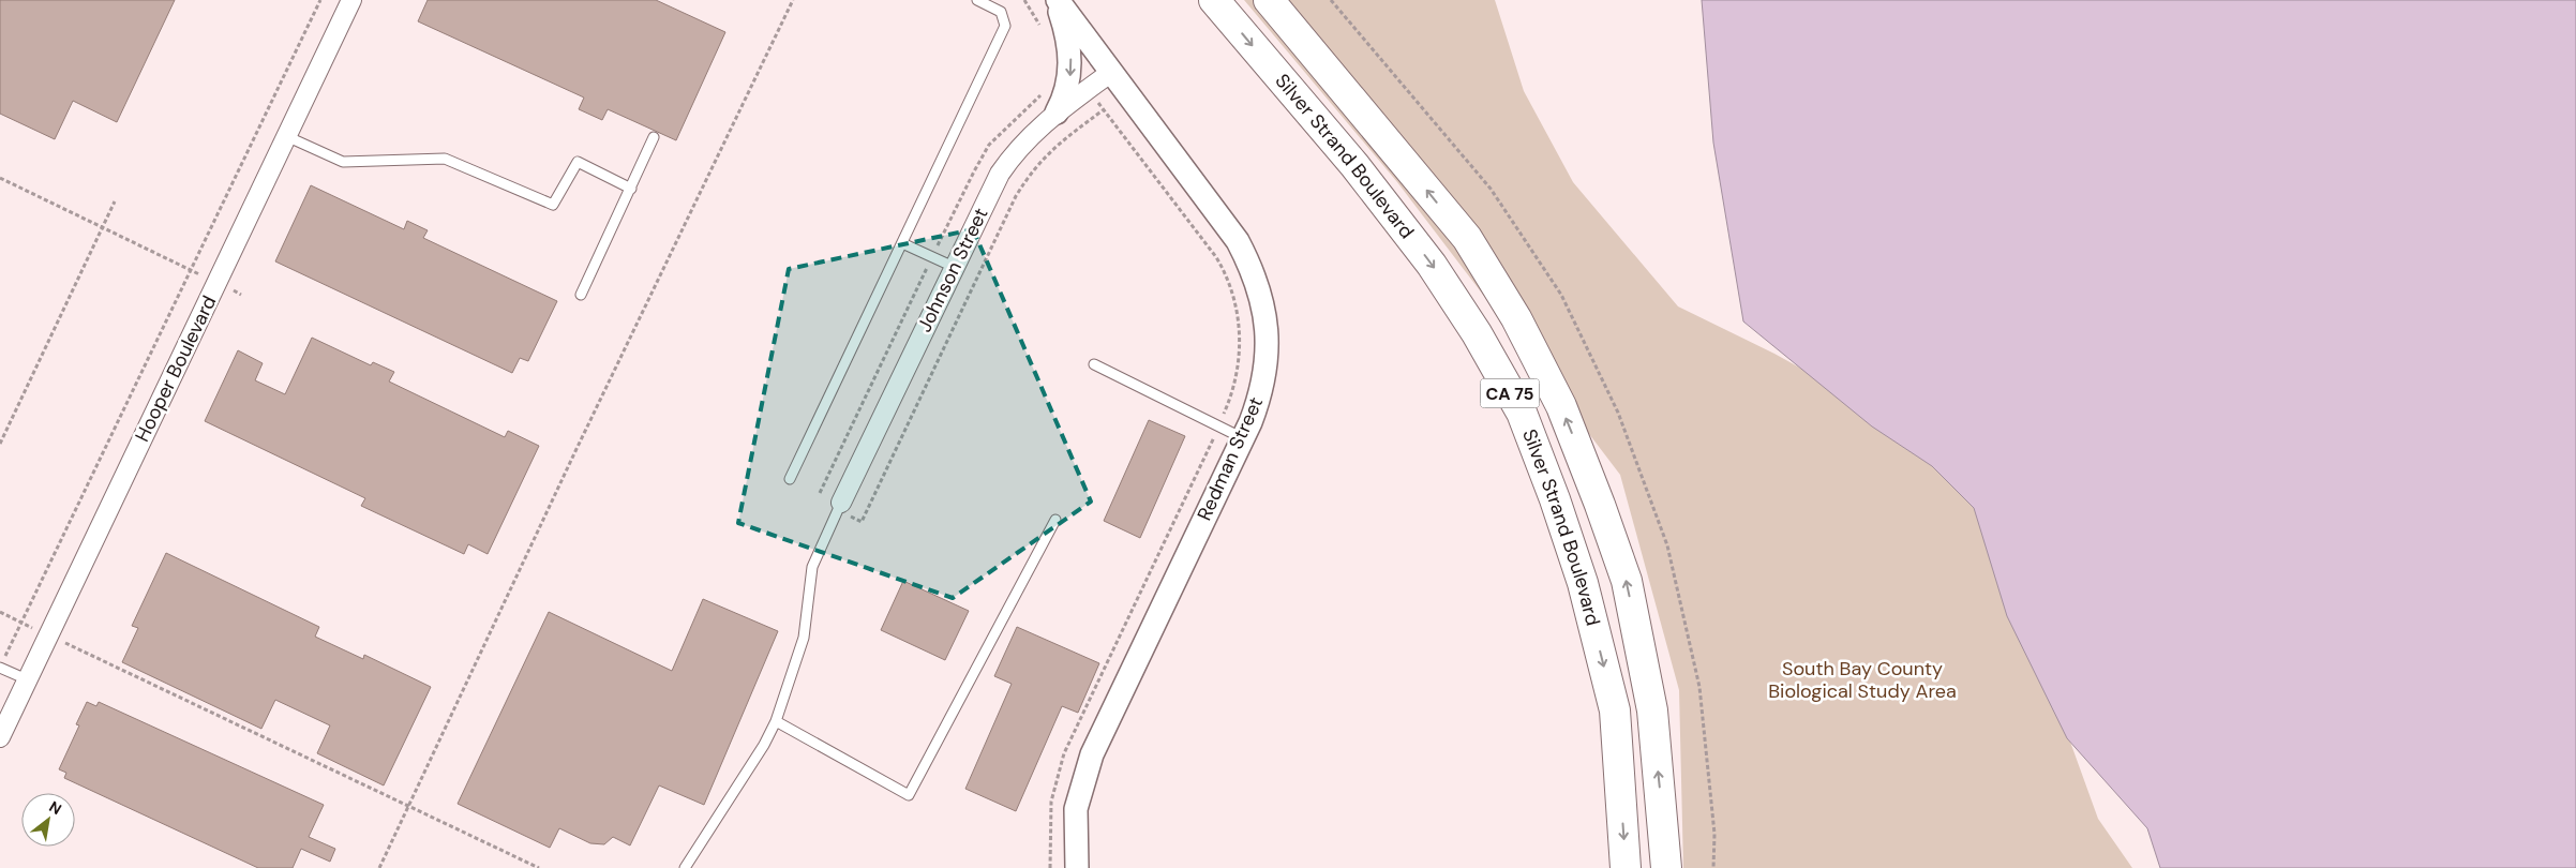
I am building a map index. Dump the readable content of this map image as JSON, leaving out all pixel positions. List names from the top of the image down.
{
  "streets": {
    "highway": ["Silver Strand Boulevard", "CA 75"],
    "street": ["Johnson Street", "Hooper Boulevard", "Redman Street"]
  },
  "crossings": [
    ["Johnson Street", "Redman Street"]
  ],
  "parks": ["South Bay County Biological Study Area"],
  "north": "top right"
}
